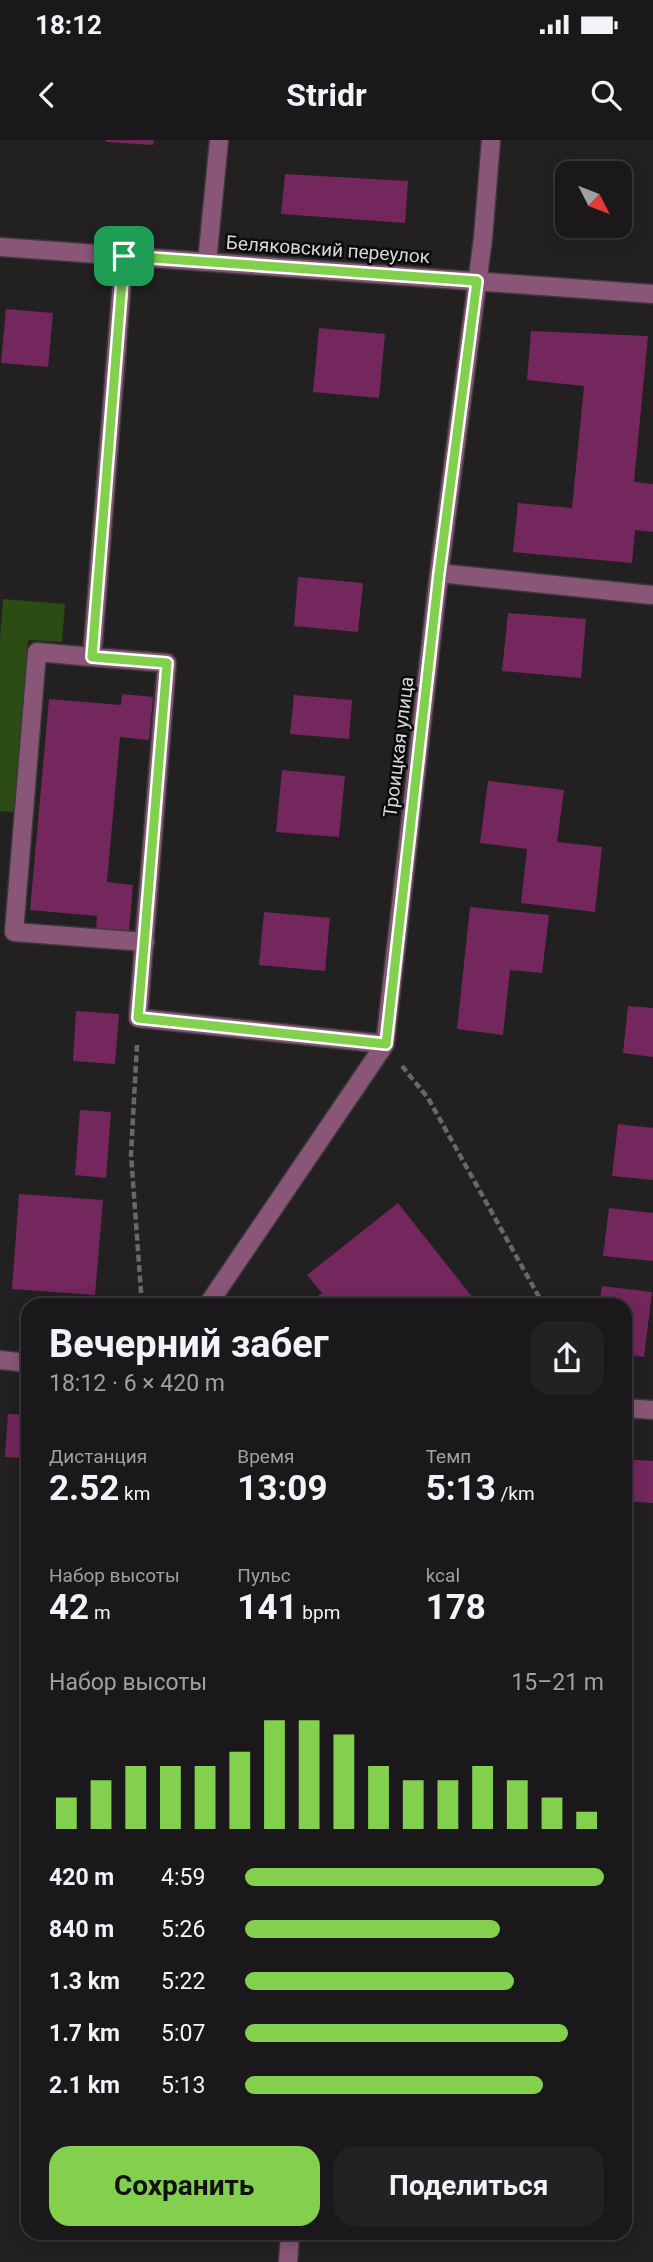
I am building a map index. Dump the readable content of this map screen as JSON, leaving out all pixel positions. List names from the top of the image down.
{
  "streets": {
    "street": ["Беляковский переулок", "Троицкая улица"]
  },
  "crossings": [
    ["Беляковский переулок", "Троицкая улица"]
  ],
  "north": "bottom right",
  "page": {
    "status": "18:12",
    "header": "Stridr",
    "heading": ["Вечерний забег", "18:12 · 6 × 420 m"],
    "stats": [
      ["Дистанция", "2.52 km"],
      ["Время", "13:09"],
      ["Темп", "5:13 /km"],
      ["Набор высоты", "42 m"],
      ["Пульс", "141 bpm"],
      ["kcal", "178"]
    ],
    "chart": ["Набор высоты", "15–21 m"],
    "list": [
      {
        "name": "420 m",
        "note": "4:59"
      },
      {
        "name": "840 m",
        "note": "5:26"
      },
      {
        "name": "1.3 km",
        "note": "5:22"
      },
      {
        "name": "1.7 km",
        "note": "5:07"
      },
      {
        "name": "2.1 km",
        "note": "5:13"
      }
    ],
    "buttons": ["Сохранить", "Поделиться"]
  }
}
